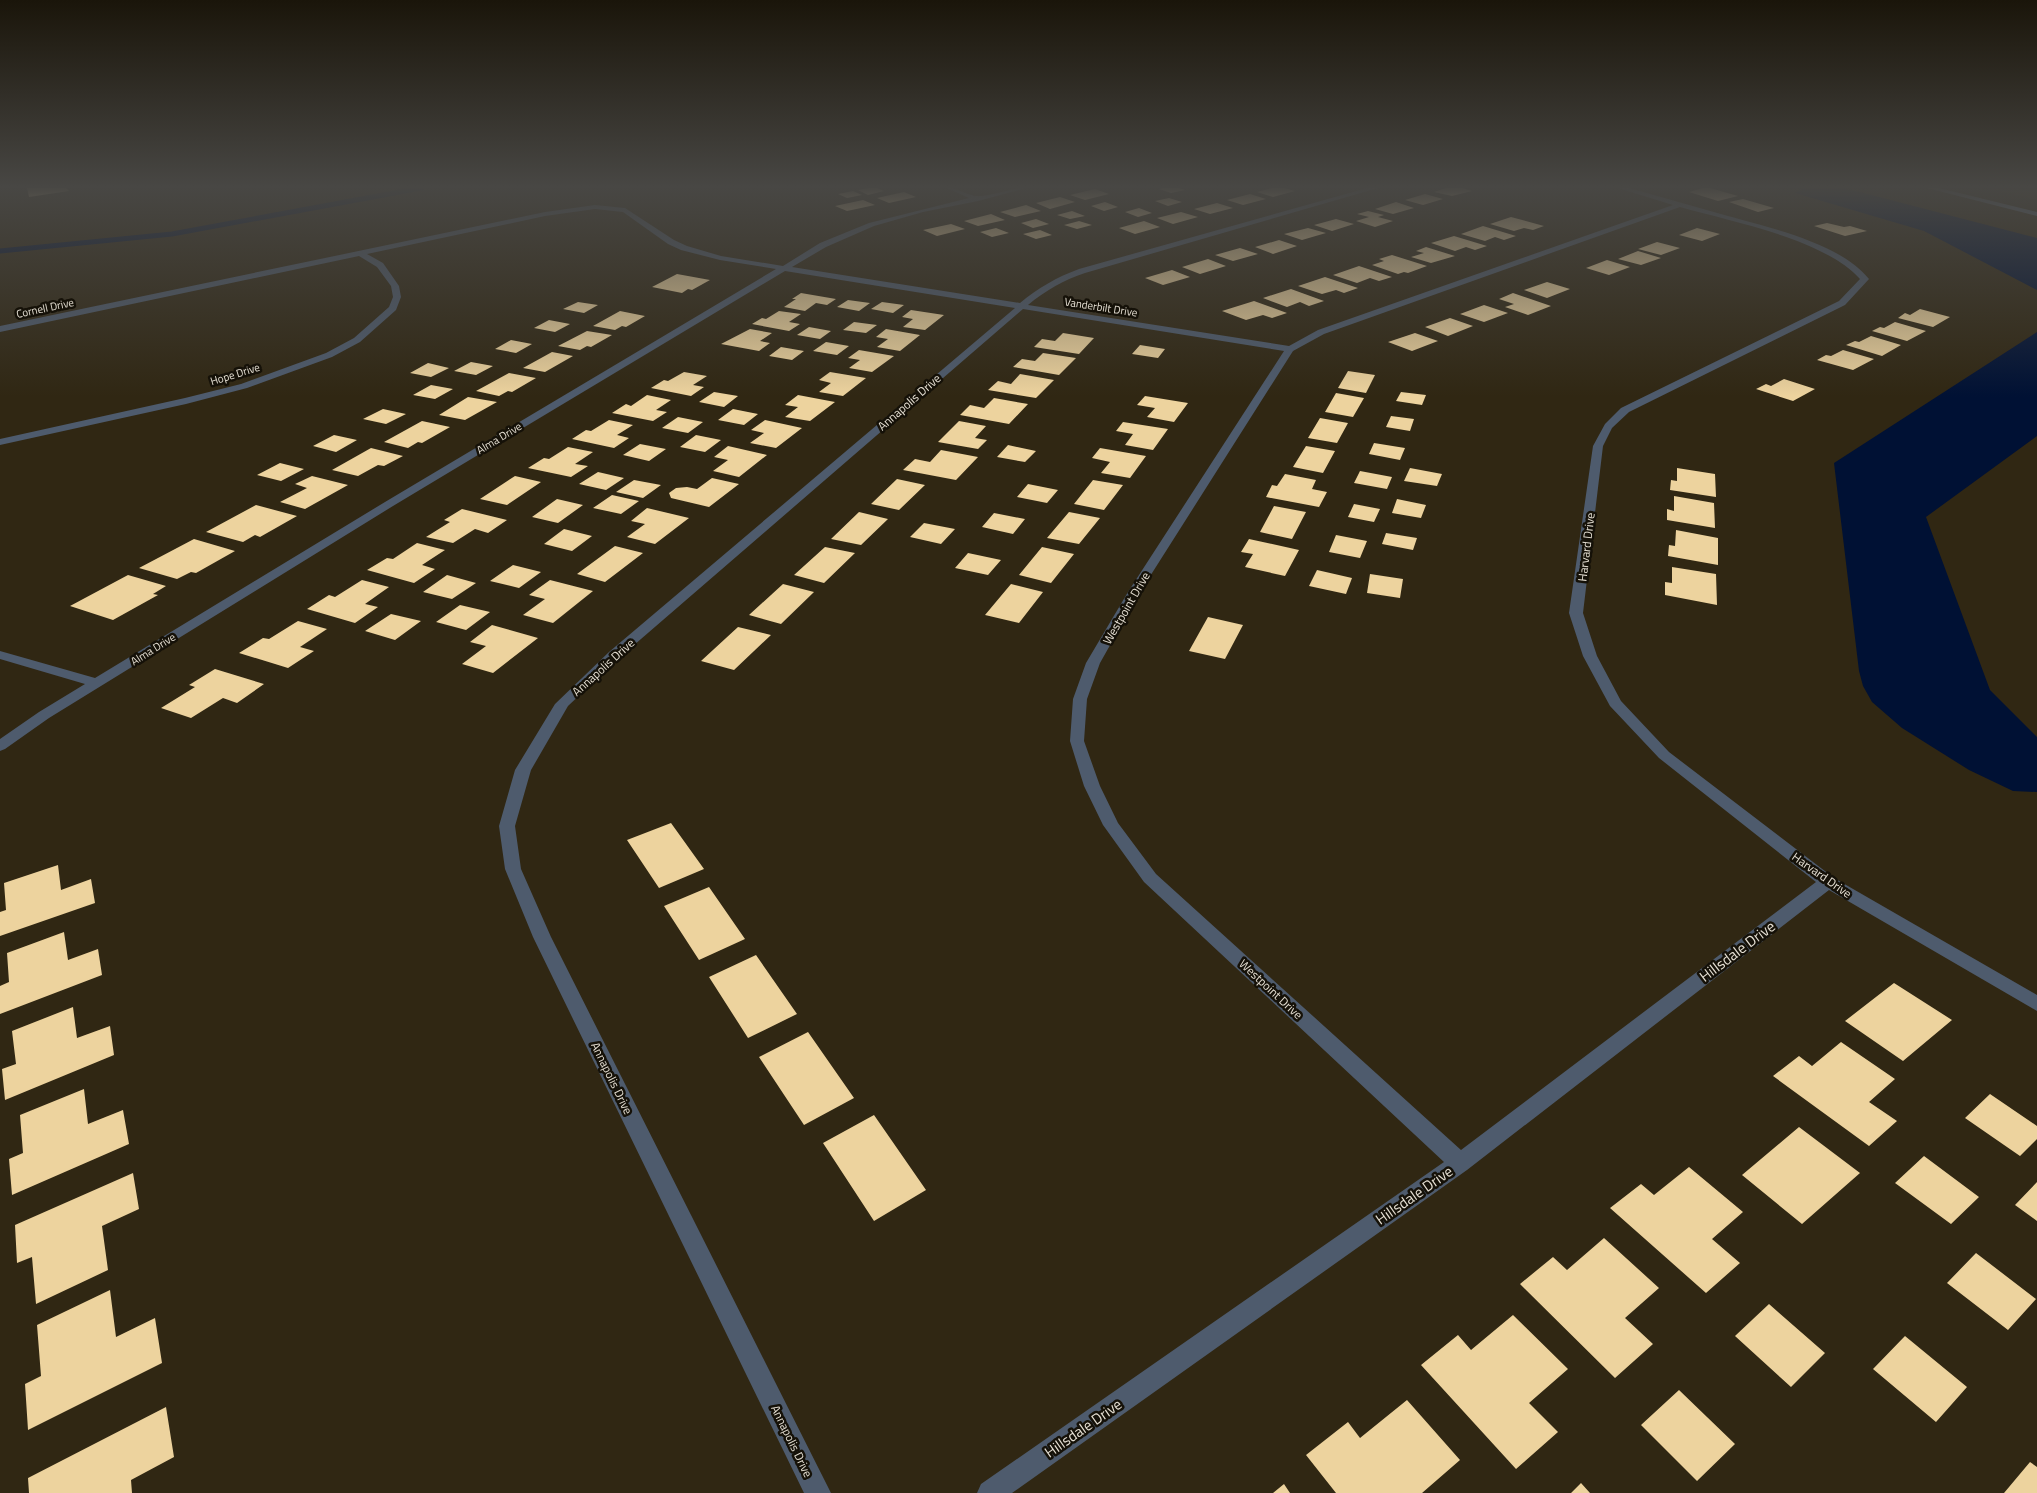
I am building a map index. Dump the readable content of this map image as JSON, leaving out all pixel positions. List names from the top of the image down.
{
  "streets": {
    "street": [
      "Vanderbilt Drive",
      "Cornell Drive",
      "Hope Drive",
      "Annapolis Drive",
      "Alma Drive",
      "Harvard Drive",
      "Westpoint Drive",
      "Hillsdale Drive"
    ]
  },
  "crossings": [
    ["Vanderbilt Drive", "Annapolis Drive"],
    ["Vanderbilt Drive", "Alma Drive"],
    ["Vanderbilt Drive", "Westpoint Drive"],
    ["Harvard Drive", "Hillsdale Drive"],
    ["Westpoint Drive", "Hillsdale Drive"]
  ]
}
